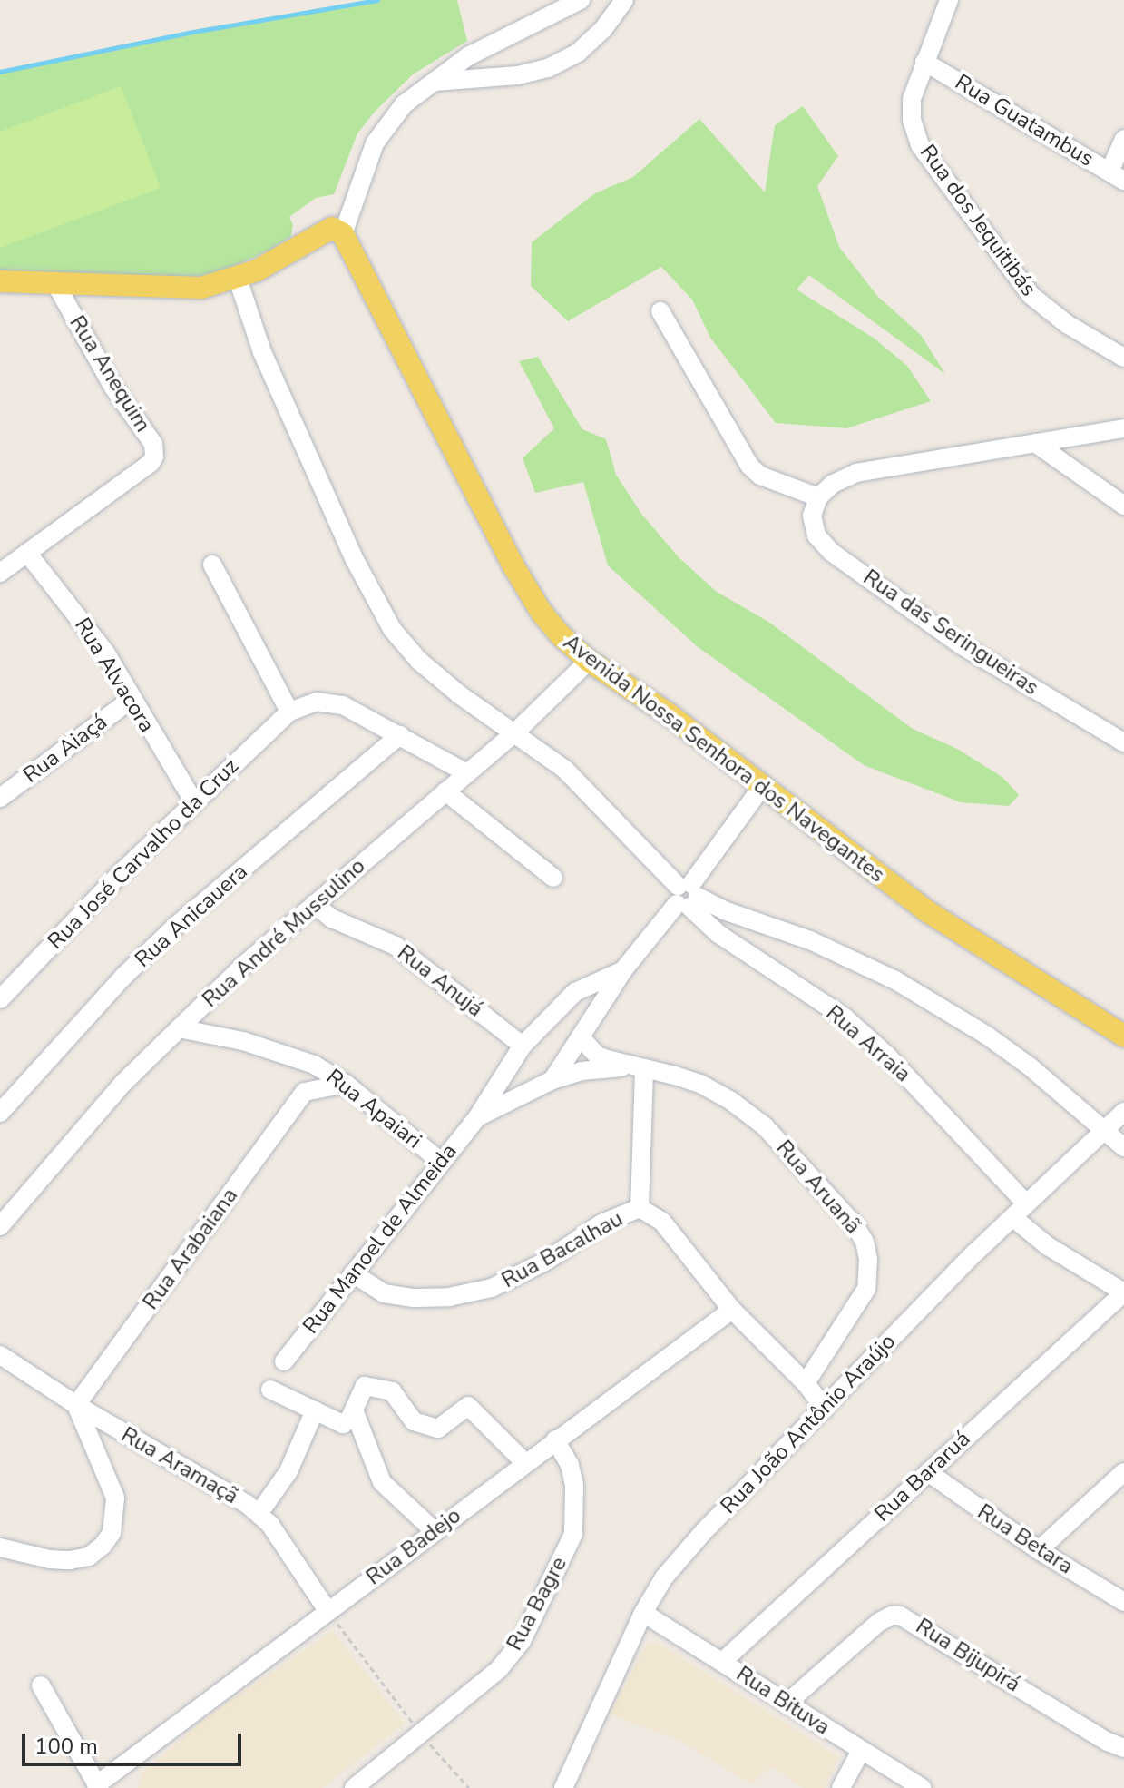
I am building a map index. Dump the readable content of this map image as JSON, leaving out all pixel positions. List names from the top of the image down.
{
  "streets": {
    "main road": ["Avenida Nossa Senhora dos Navegantes"],
    "street": [
      "Rua Guatambus",
      "Rua dos Jequitibás",
      "Rua Anequim",
      "Rua das Seringueiras",
      "Rua Alvacora",
      "Rua Aiaçá",
      "Rua José Carvalho da Cruz",
      "Rua Anicauera",
      "Rua André Mussulino",
      "Rua Anujá",
      "Rua Arraia",
      "Rua Apaiari",
      "Rua Aruanã",
      "Rua Manoel de Almeida",
      "Rua Arabaiana",
      "Rua Bacalhau",
      "Rua João Antônio Araújo",
      "Rua Aramaçã",
      "Rua Bararuá",
      "Rua Betara",
      "Rua Badejo",
      "Rua Bagre",
      "Rua Bijupirá",
      "Rua Bituva"
    ]
  },
  "crossings": [
    ["Rua Guatambus", "Rua dos Jequitibás"],
    ["Rua Anequim", "Rua Alvacora"],
    ["Rua Alvacora", "Rua Aiaçá"],
    ["Rua Alvacora", "Rua José Carvalho da Cruz"],
    ["Avenida Nossa Senhora dos Navegantes", "Rua André Mussulino"],
    ["Avenida Nossa Senhora dos Navegantes", "Rua Manoel de Almeida"],
    ["Rua André Mussulino", "Rua Anujá"],
    ["Rua André Mussulino", "Rua Arraia"],
    ["Rua André Mussulino", "Rua Apaiari"],
    ["Rua Anujá", "Rua Manoel de Almeida"],
    ["Rua Arraia", "Rua Manoel de Almeida"],
    ["Rua Arraia", "Rua João Antônio Araújo"],
    ["Rua Arraia", "Rua Bararuá"],
    ["Rua Apaiari", "Rua Manoel de Almeida"],
    ["Rua Aruanã", "Rua Manoel de Almeida"],
    ["Rua Aruanã", "Rua Bacalhau"],
    ["Rua Manoel de Almeida", "Rua Bacalhau"],
    ["Rua Arabaiana", "Rua Aramaçã"],
    ["Rua Bacalhau", "Rua João Antônio Araújo"],
    ["Rua Bacalhau", "Rua Badejo"],
    ["Rua João Antônio Araújo", "Rua Bituva"],
    ["Rua Aramaçã", "Rua Badejo"],
    ["Rua Bararuá", "Rua Betara"],
    ["Rua Bararuá", "Rua Bituva"],
    ["Rua Badejo", "Rua Bagre"],
    ["Rua Bijupirá", "Rua Bituva"]
  ],
  "scale_bar": "100 m"
}
